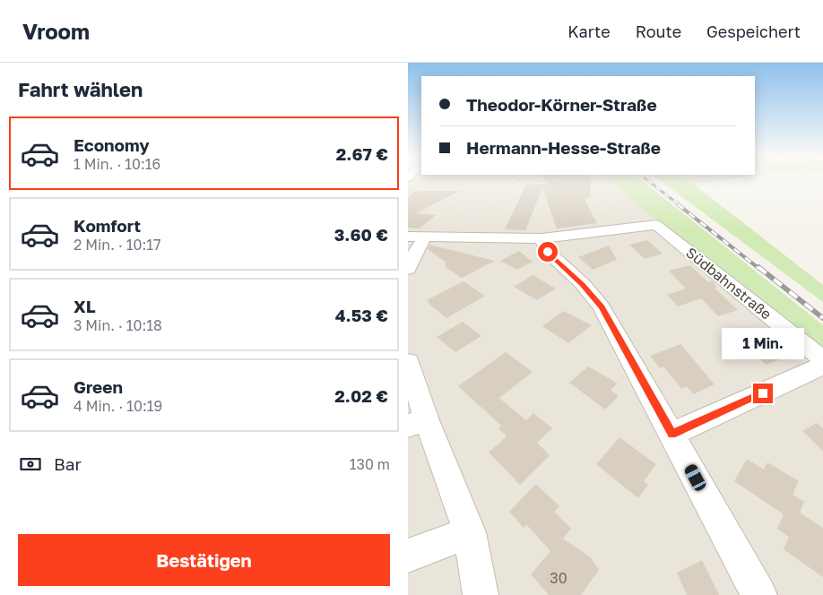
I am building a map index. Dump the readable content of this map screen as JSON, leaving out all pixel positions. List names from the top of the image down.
{
  "streets": {
    "street": ["Südbahnstraße"]
  },
  "house_numbers": ["30"],
  "page": {
    "header": "Vroom",
    "nav": ["Karte", "Route", "Gespeichert"],
    "heading": "Fahrt wählen",
    "banner": ["Theodor-Körner-Straße", "Hermann-Hesse-Straße"],
    "list": [
      {
        "name": "Economy",
        "note": "1 Min. · 10:16",
        "value": "2.67 €"
      },
      {
        "name": "Komfort",
        "note": "2 Min. · 10:17",
        "value": "3.60 €"
      },
      {
        "name": "XL",
        "note": "3 Min. · 10:18",
        "value": "4.53 €"
      },
      {
        "name": "Green",
        "note": "4 Min. · 10:19",
        "value": "2.02 €"
      }
    ],
    "bubble": "1 Min.",
    "pay": ["Bar", "130 m"],
    "buttons": "Bestätigen"
  }
}
